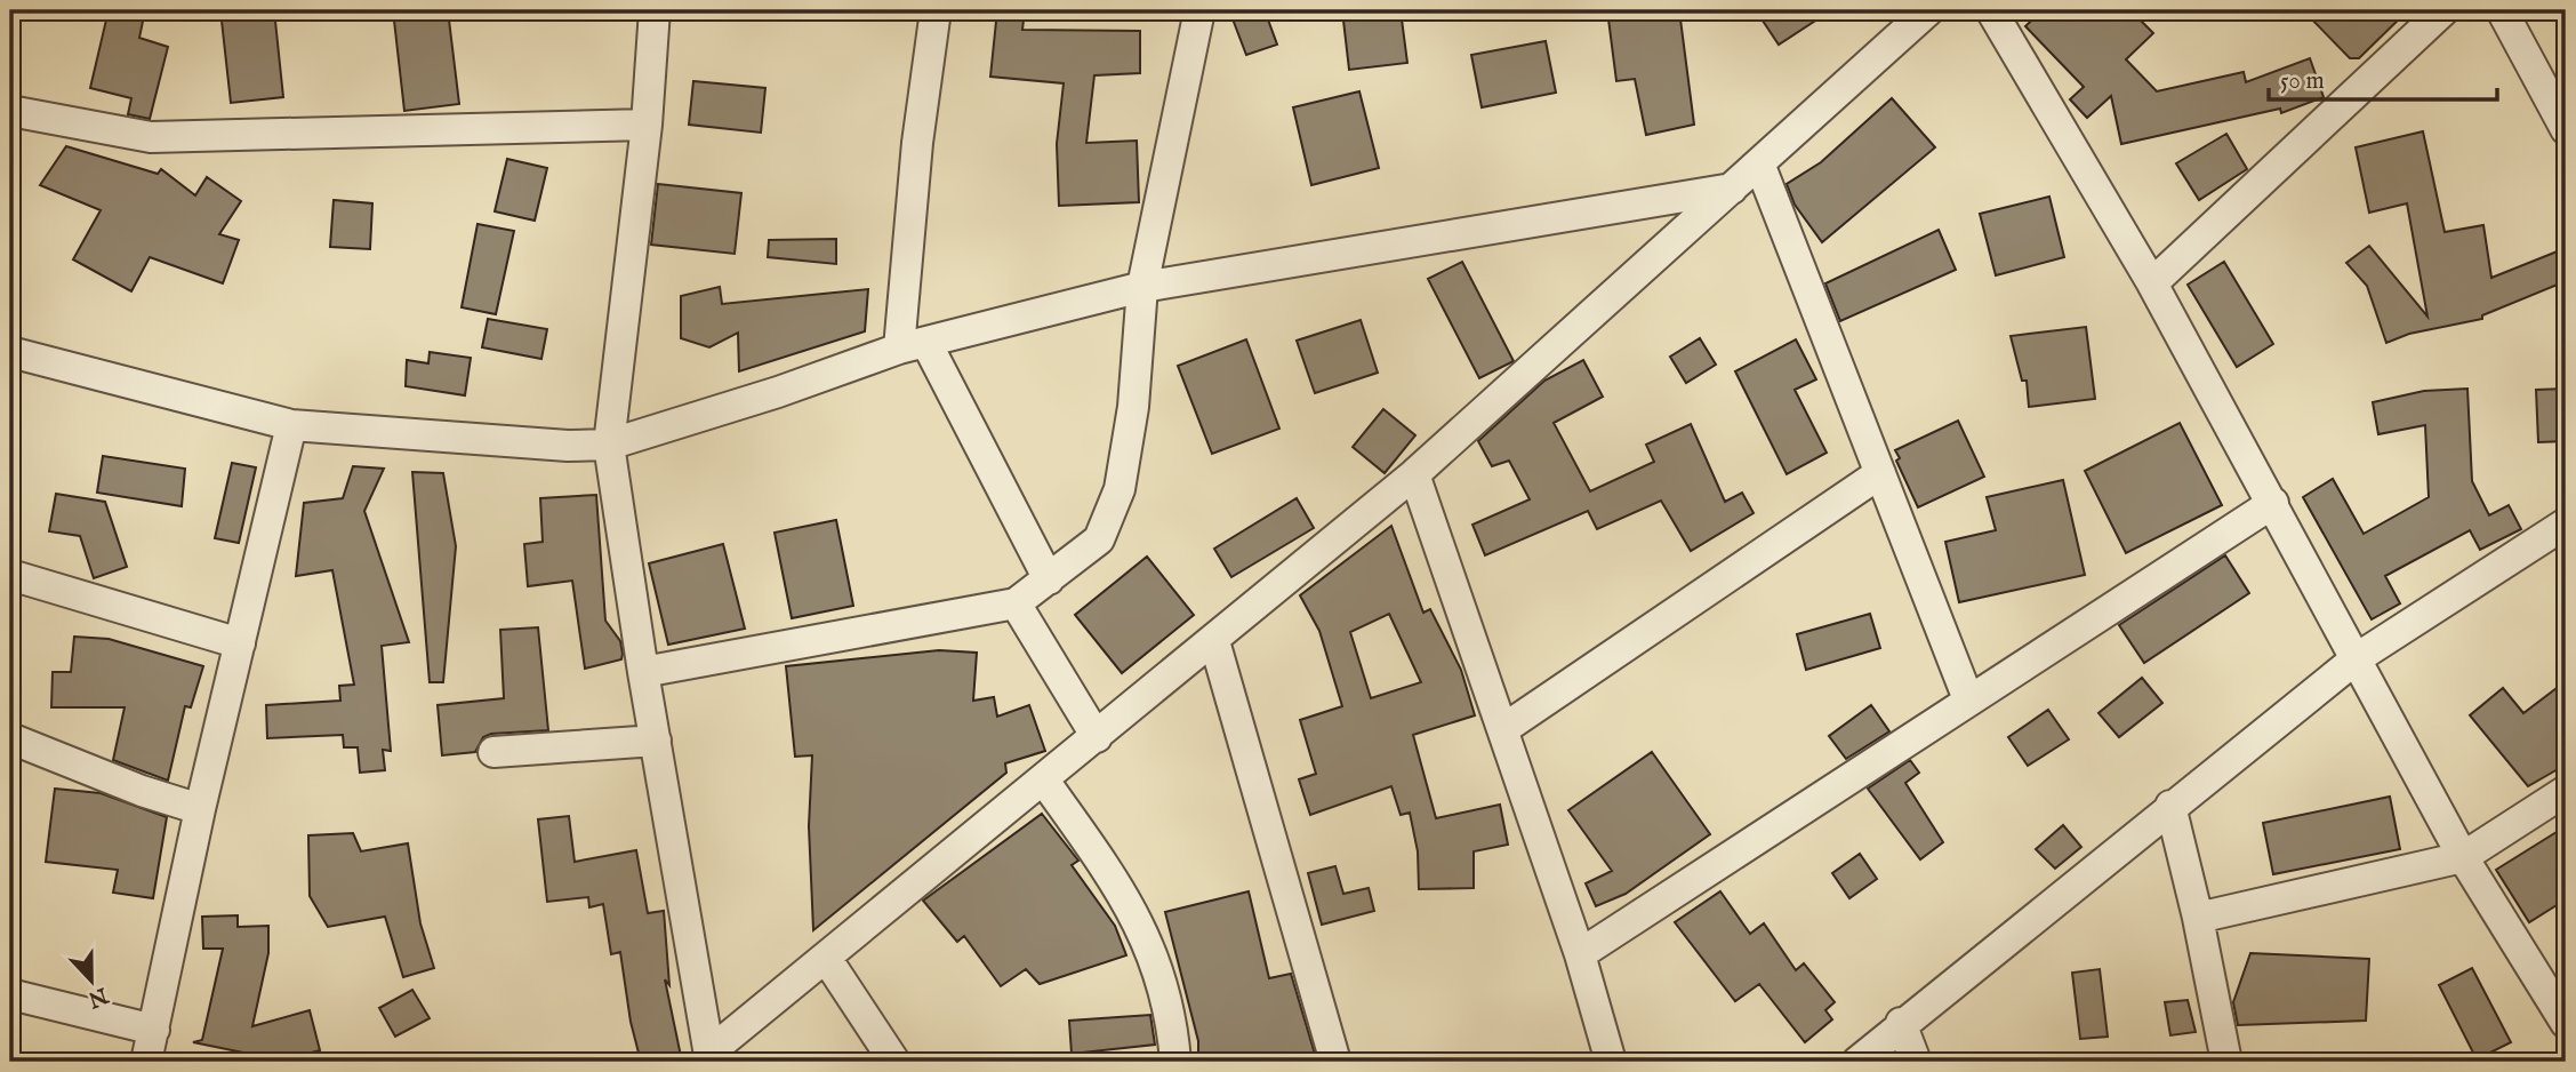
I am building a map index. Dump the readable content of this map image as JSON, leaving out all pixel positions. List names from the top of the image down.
{
  "scale_bar": "50 m",
  "north": "bottom"
}
